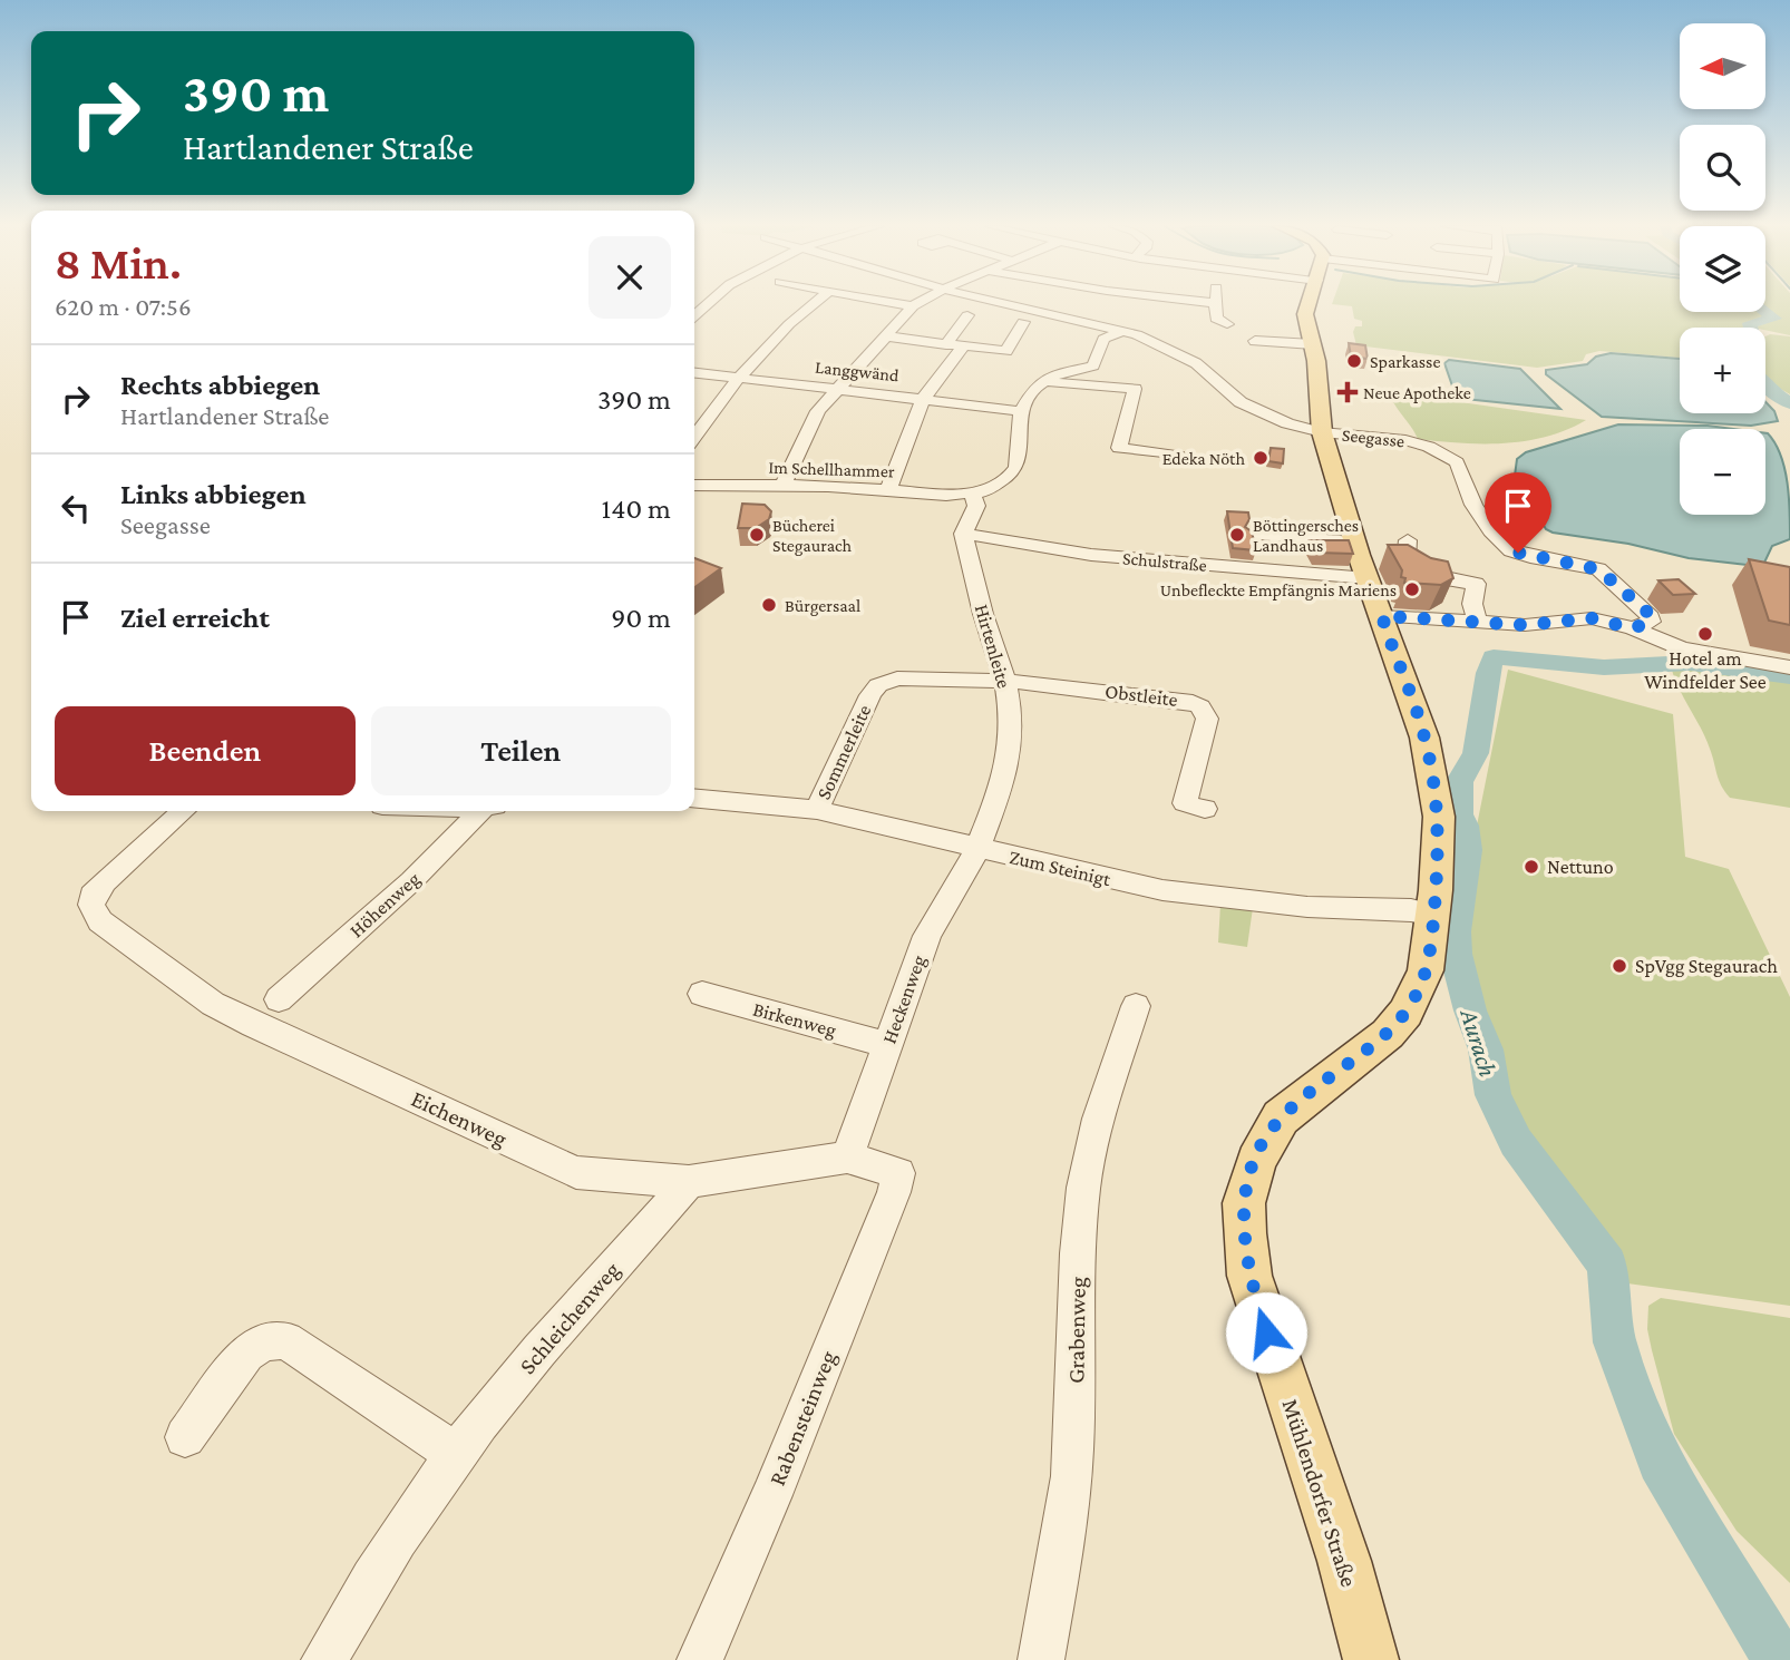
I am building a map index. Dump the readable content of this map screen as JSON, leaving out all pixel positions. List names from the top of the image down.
{
  "streets": {
    "main road": ["Mühlendorfer Straße"],
    "street": [
      "Langgwänd",
      "Seegasse",
      "Im Schellhammer",
      "Schulstraße",
      "Hirtenleite",
      "Obstleite",
      "Sommerleite",
      "Zum Steinigt",
      "Höhenweg",
      "Heckenweg",
      "Birkenweg",
      "Eichenweg",
      "Schleichenweg",
      "Grabenweg",
      "Rabensteinweg"
    ]
  },
  "crossings": [
    ["Seegasse", "Mühlendorfer Straße"],
    ["Schulstraße", "Hirtenleite"],
    ["Schulstraße", "Mühlendorfer Straße"],
    ["Hirtenleite", "Obstleite"],
    ["Hirtenleite", "Sommerleite"],
    ["Hirtenleite", "Zum Steinigt"],
    ["Hirtenleite", "Heckenweg"],
    ["Obstleite", "Sommerleite"],
    ["Sommerleite", "Zum Steinigt"],
    ["Zum Steinigt", "Heckenweg"],
    ["Zum Steinigt", "Mühlendorfer Straße"],
    ["Heckenweg", "Birkenweg"],
    ["Heckenweg", "Eichenweg"],
    ["Eichenweg", "Schleichenweg"],
    ["Eichenweg", "Rabensteinweg"]
  ],
  "water": ["Aurach"],
  "places": {
    "other": [
      "Sparkasse",
      "Edeka Nöth",
      "Bücherei Stegaurach",
      "Böttingersches Landhaus",
      "Unbefleckte Empfängnis Mariens",
      "Bürgersaal",
      "Hotel am Windfelder See",
      "Nettuno",
      "SpVgg Stegaurach"
    ],
    "health": ["Neue Apotheke"]
  },
  "north": "left",
  "page": {
    "map_buttons": ["+", "−"],
    "turn": ["390 m", "Hartlandener Straße"],
    "heading": ["8 Min.", "620 m · 07:56"],
    "list": [
      {
        "name": "Rechts abbiegen",
        "note": "Hartlandener Straße",
        "value": "390 m"
      },
      {
        "name": "Links abbiegen",
        "note": "Seegasse",
        "value": "140 m"
      },
      {
        "name": "Ziel erreicht",
        "value": "90 m"
      }
    ],
    "buttons": ["Beenden", "Teilen"]
  }
}
